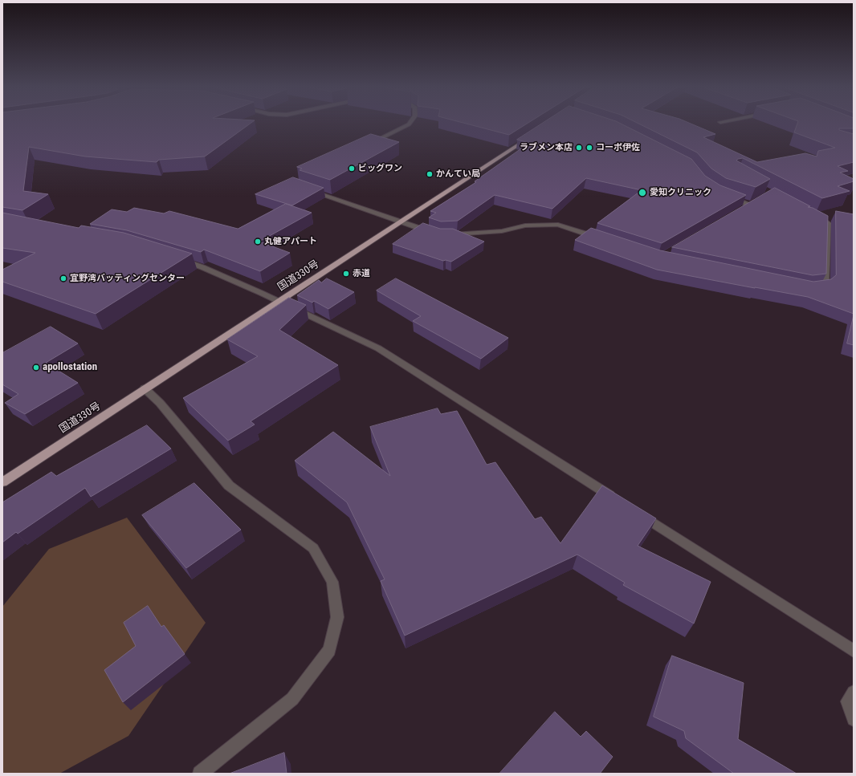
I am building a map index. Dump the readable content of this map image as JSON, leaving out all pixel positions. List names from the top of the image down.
{
  "streets": {
    "highway": ["国道330号"]
  },
  "places": [
    "ラブメン本店",
    "コーポ伊佐",
    "ビッグワン",
    "かんてい局",
    "愛知クリニック",
    "丸健アパート",
    "赤道",
    "宜野湾バッティングセンター",
    "apollostation"
  ]
}
